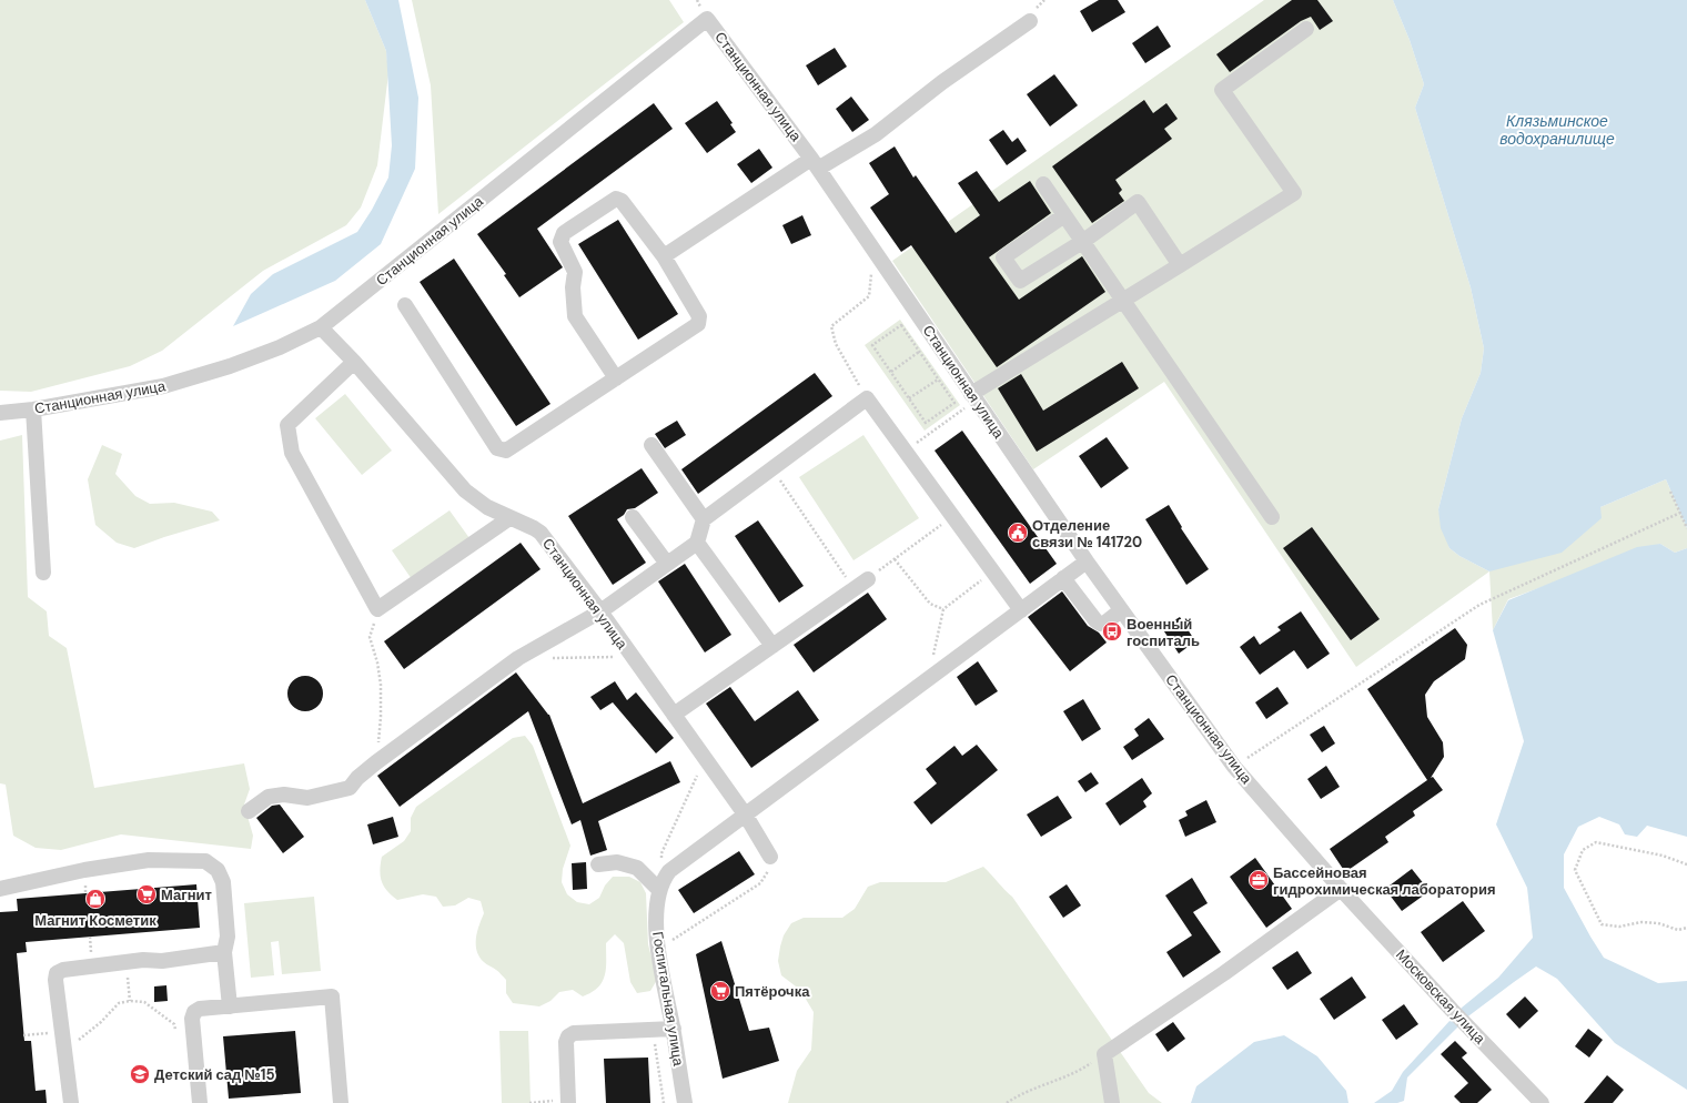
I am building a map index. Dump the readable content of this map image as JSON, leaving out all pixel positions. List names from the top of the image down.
{
  "streets": {
    "street": ["Станционная улица", "Московская улица", "Госпитальная улица"]
  },
  "crossings": [
    ["Станционная улица", "Московская улица"]
  ],
  "water": ["Клязьминское водохранилище"],
  "places": {
    "public building": ["Отделение связи № 141720"],
    "bus stop": ["Военный госпиталь"],
    "office": ["Бассейновая гидрохимическая лаборатория"],
    "supermarket": ["Магнит", "Пятёрочка"],
    "shop": ["Магнит Косметик"],
    "school or university": ["Детский сад №15"]
  }
}
